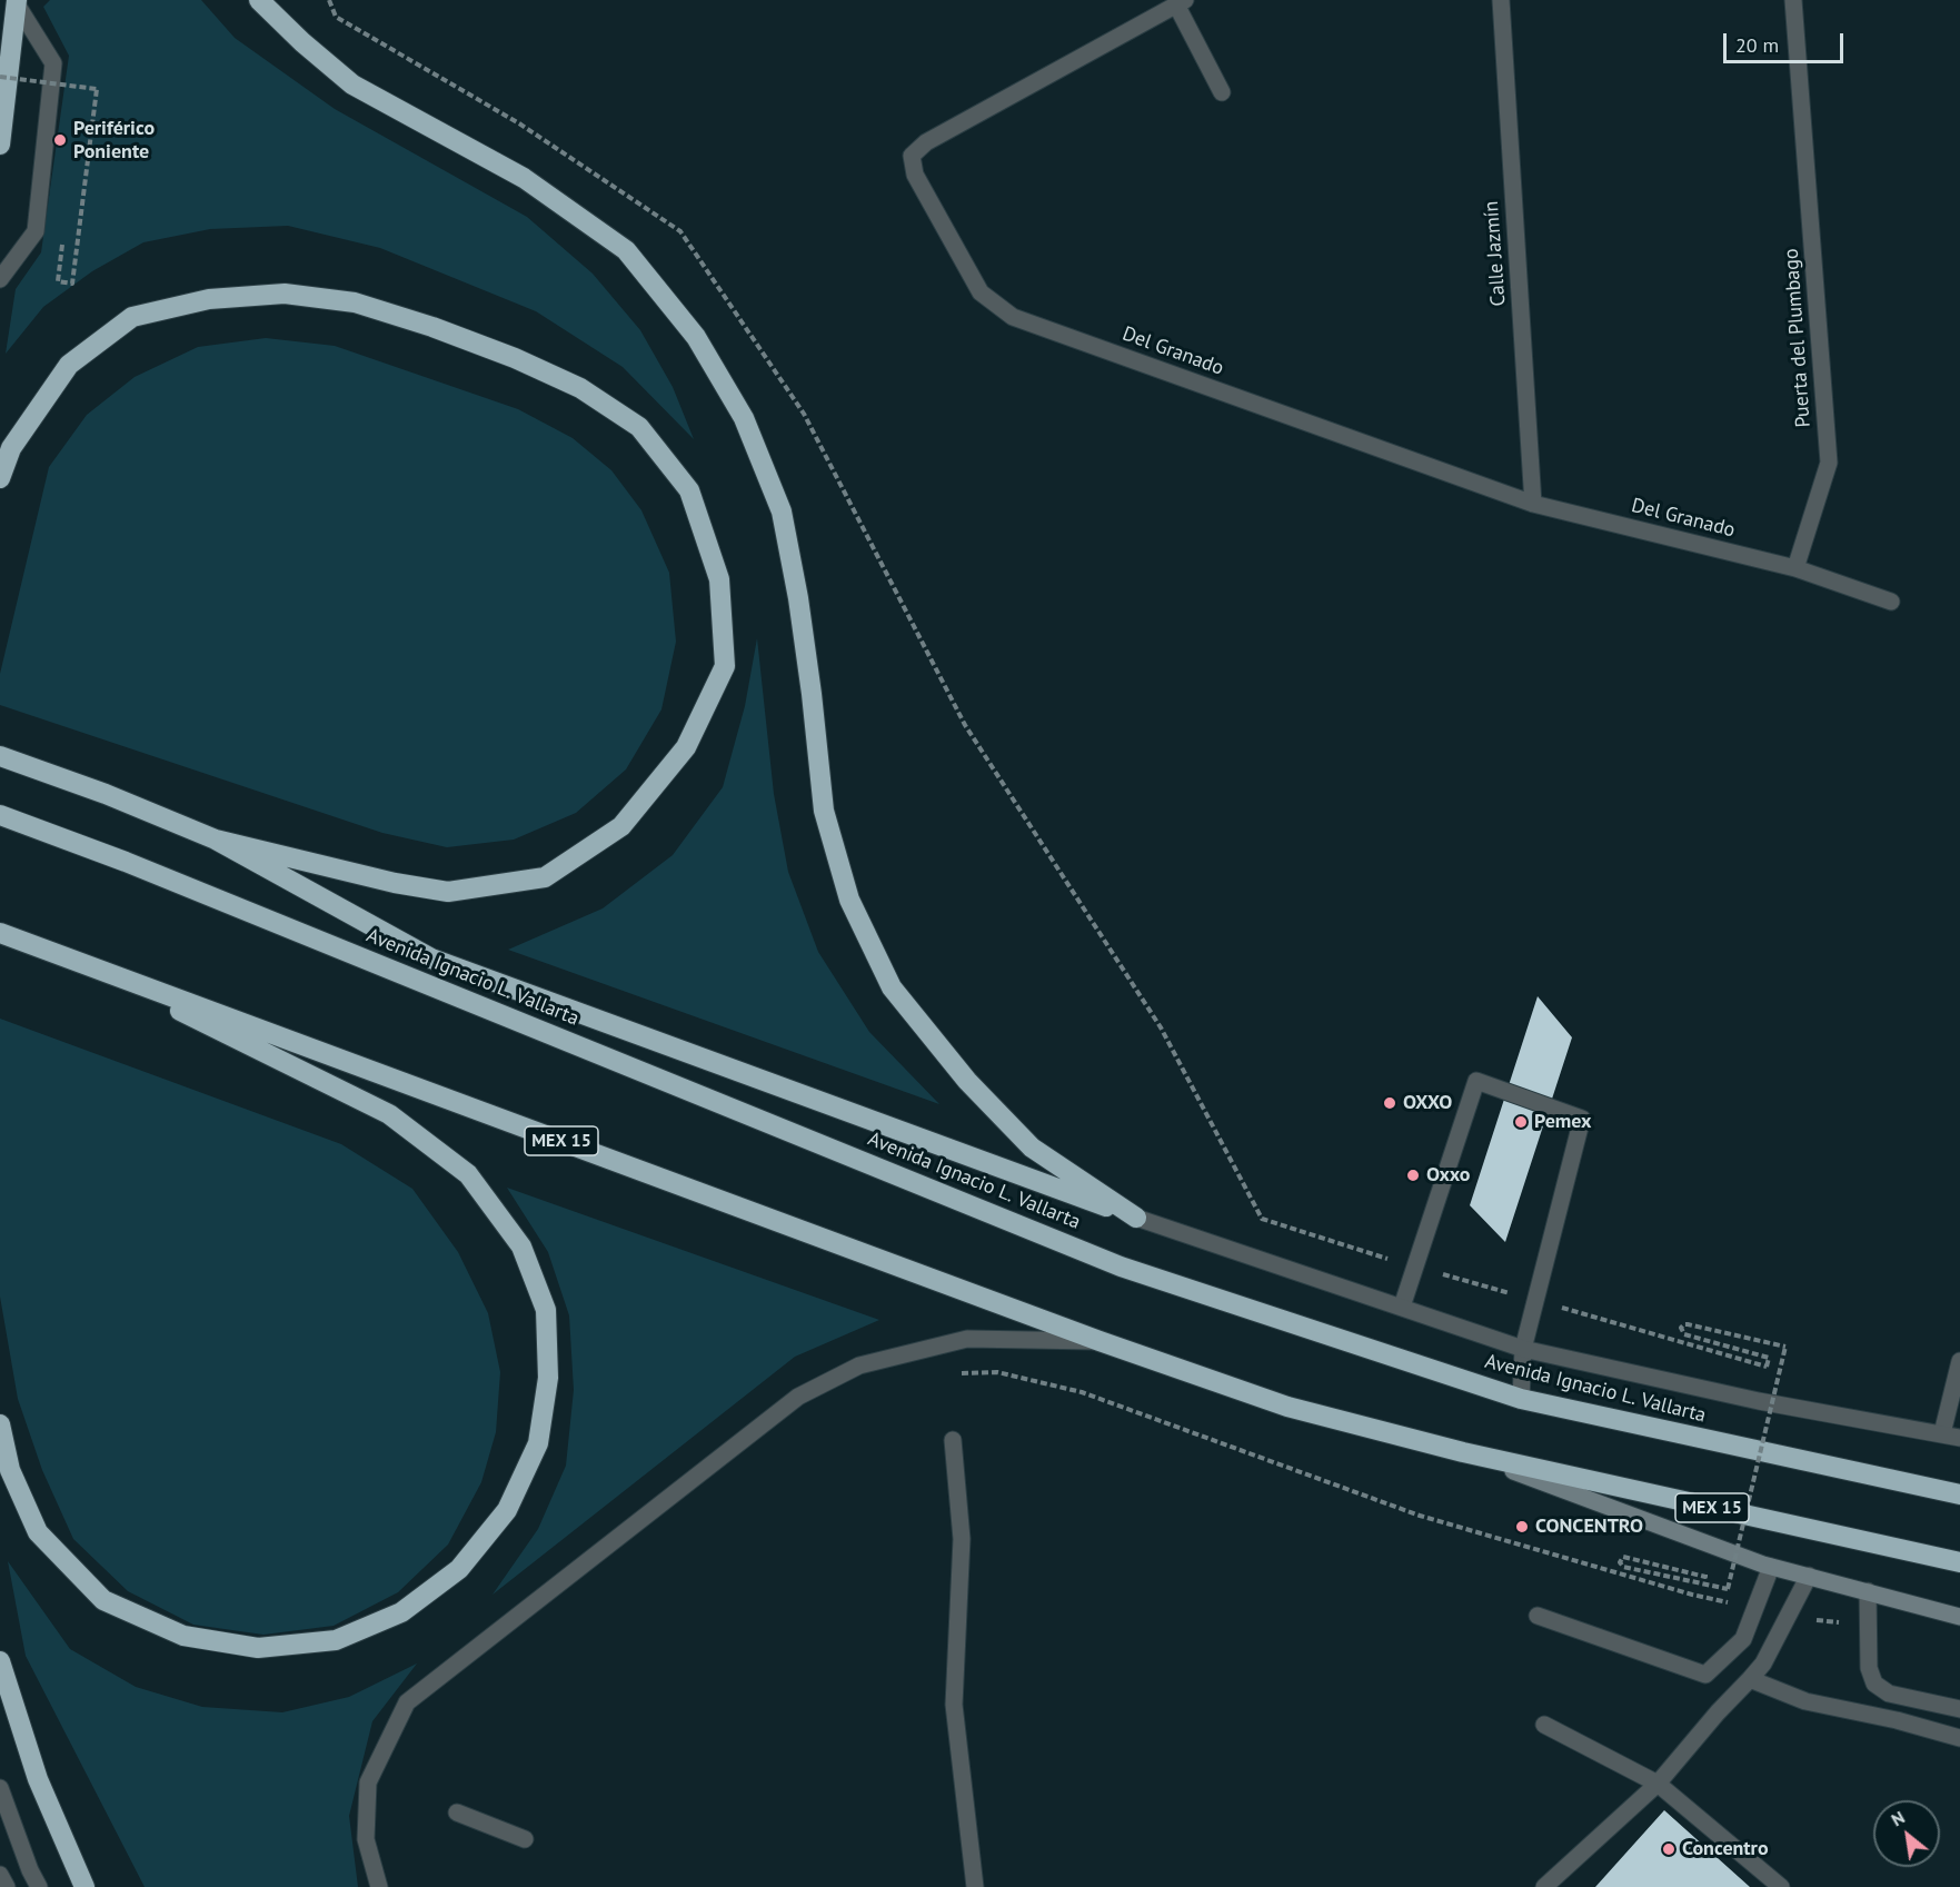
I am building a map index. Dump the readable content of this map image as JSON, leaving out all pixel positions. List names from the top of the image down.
{
  "streets": {
    "highway": ["Avenida Ignacio L. Vallarta", "MEX 15"],
    "street": ["Calle Jazmín", "Puerta del Plumbago", "Del Granado"]
  },
  "crossings": [
    ["Calle Jazmín", "Del Granado"],
    ["Puerta del Plumbago", "Del Granado"]
  ],
  "places": [
    "Periférico Poniente",
    "OXXO",
    "Pemex",
    "Oxxo",
    "CONCENTRO",
    "Concentro"
  ],
  "scale_bar": "20 m",
  "north": "top left"
}
